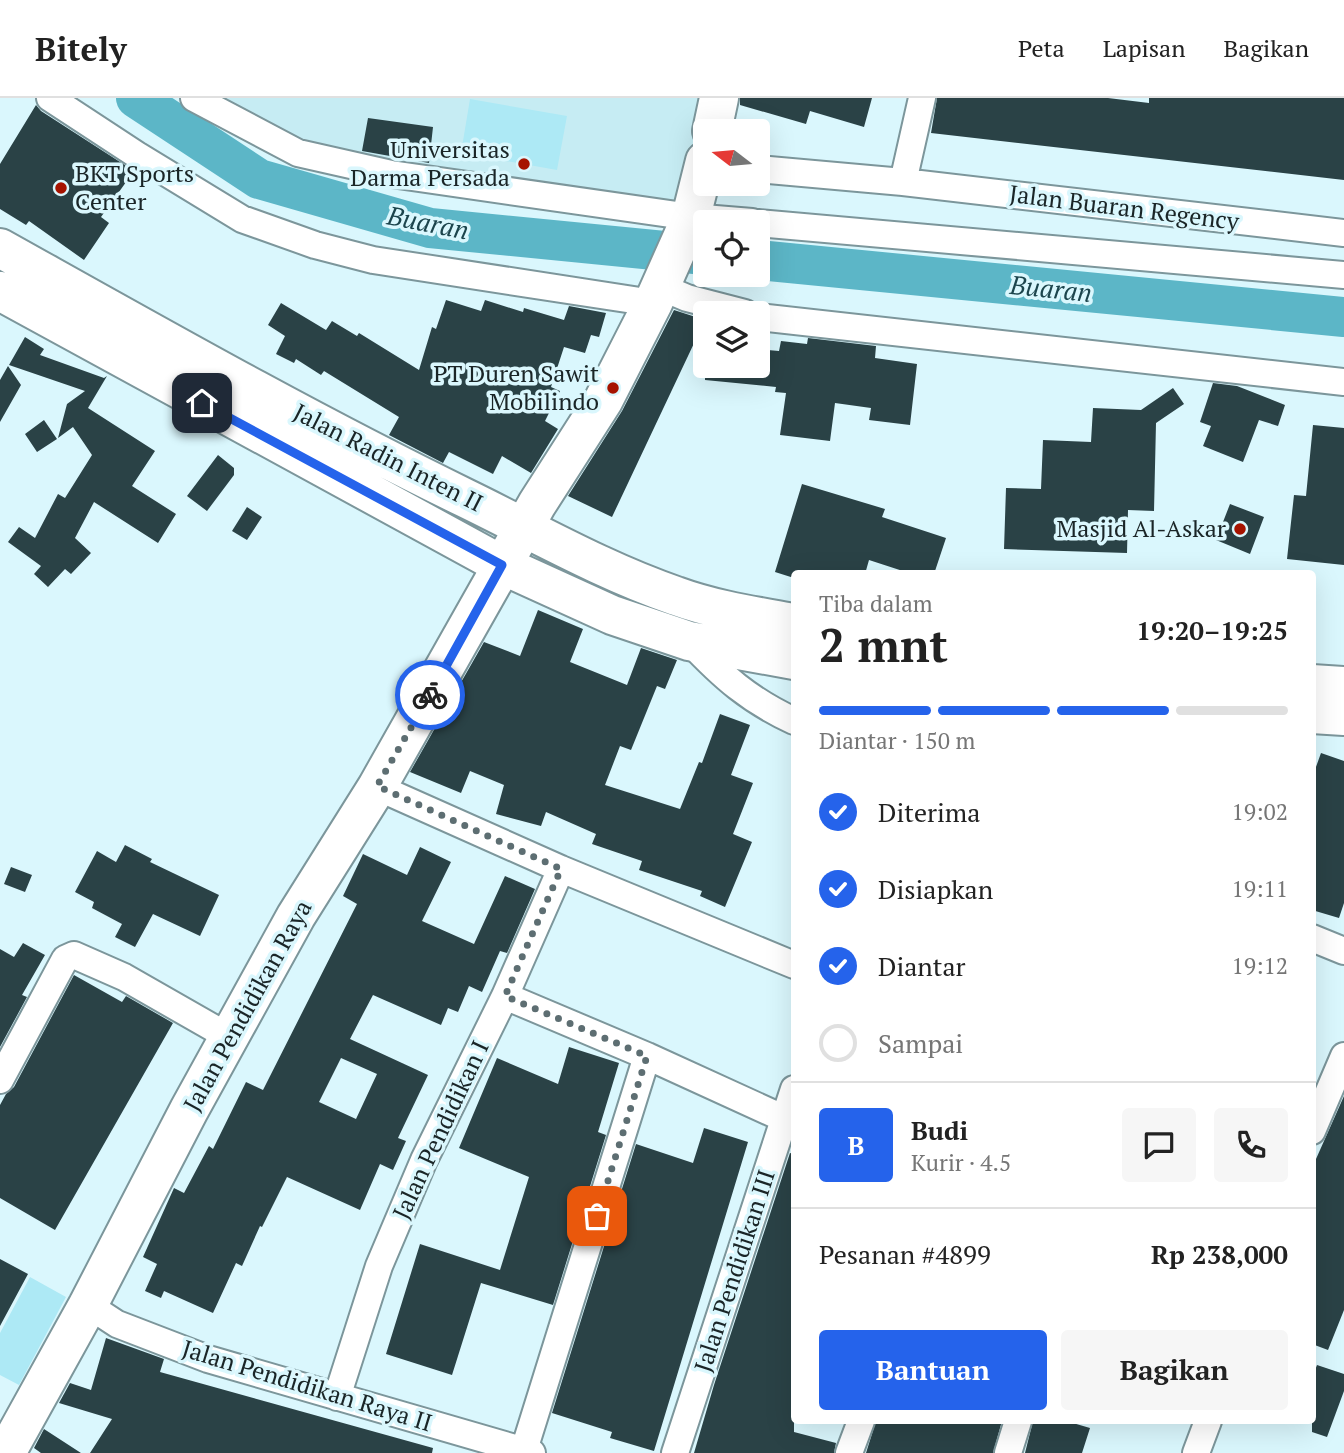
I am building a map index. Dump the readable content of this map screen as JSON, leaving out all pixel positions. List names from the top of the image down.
{
  "streets": {
    "main road": ["Jalan Radin Inten II", "Jalan Pendidikan Raya"],
    "street": [
      "Jalan Buaran Regency",
      "Jalan Pendidikan I",
      "Jalan Pendidikan III",
      "Jalan Pendidikan Raya II"
    ]
  },
  "crossings": [
    ["Jalan Radin Inten II", "Jalan Pendidikan Raya"],
    ["Jalan Pendidikan Raya", "Jalan Pendidikan Raya II"],
    ["Jalan Pendidikan I", "Jalan Pendidikan Raya II"]
  ],
  "water": ["Buaran"],
  "places": [
    "Universitas Darma Persada",
    "BKT Sports Center",
    "PT Duren Sawit Mobilindo",
    "Masjid Al-Askar"
  ],
  "north": "left",
  "page": {
    "header": "Bitely",
    "nav": ["Peta", "Lapisan", "Bagikan"],
    "heading": ["2 mnt", "Tiba dalam", "19:20–19:25"],
    "panel": [
      "Budi",
      "Kurir · 4.5",
      "Pesanan #4899",
      "Rp 238,000"
    ],
    "bar": "Diantar · 150 m",
    "list": [
      ["Diterima", "19:02"],
      ["Disiapkan", "19:11"],
      ["Diantar", "19:12"],
      "Sampai"
    ],
    "round": "B",
    "buttons": ["Bantuan", "Bagikan"]
  }
}
